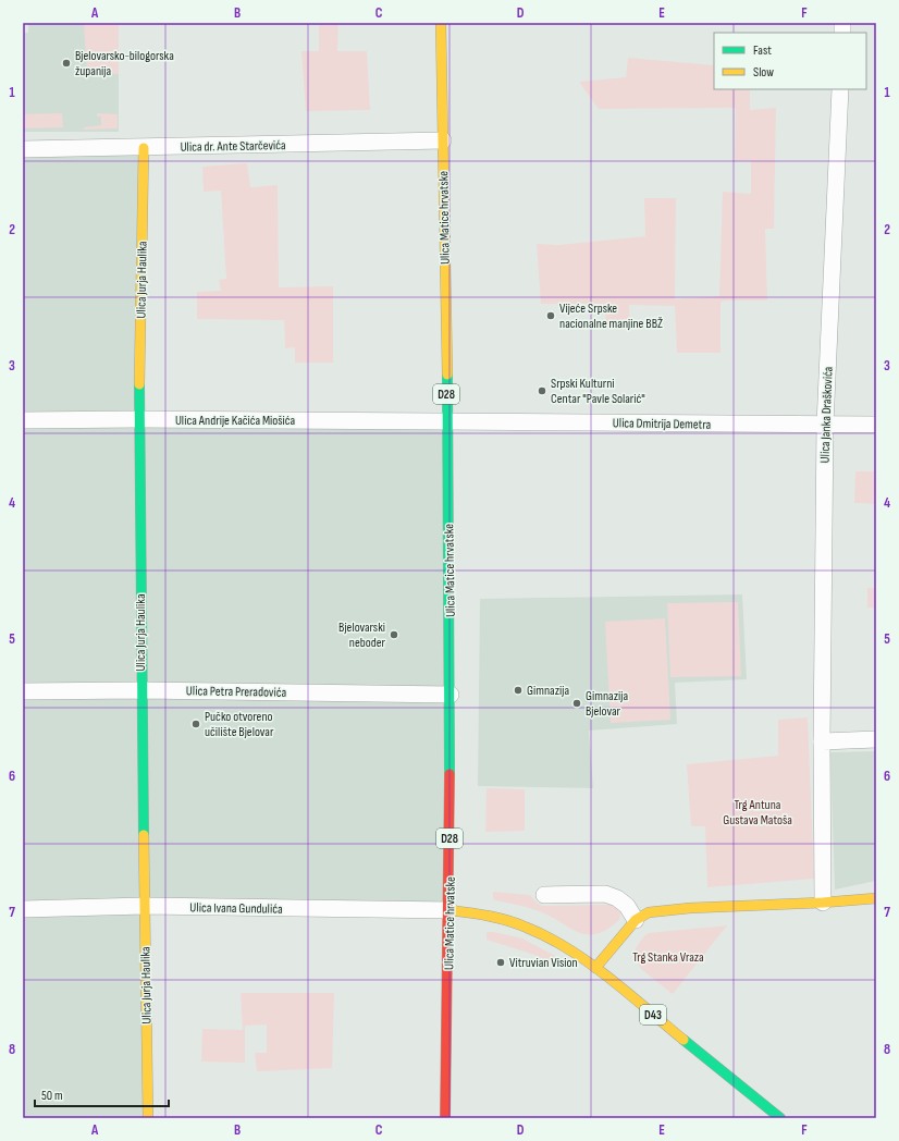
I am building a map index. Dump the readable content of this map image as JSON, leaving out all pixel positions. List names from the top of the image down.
{
  "streets": {
    "main road": [
      "Ulica Matice hrvatske",
      "Ulica Jurja Haulika",
      "D28",
      "D43"
    ],
    "street": [
      "Ulica dr. Ante Starčevića",
      "Ulica Janka Draškovića",
      "Ulica Andrije Kačića Miošića",
      "Ulica Dmitrija Demetra",
      "Ulica Petra Preradovića",
      "Ulica Ivana Gundulića"
    ]
  },
  "crossings": [
    ["Ulica dr. Ante Starčevića", "Ulica Matice hrvatske"],
    ["Ulica dr. Ante Starčevića", "Ulica Jurja Haulika"],
    ["Ulica Matice hrvatske", "Ulica Andrije Kačića Miošića"],
    ["Ulica Matice hrvatske", "Ulica Dmitrija Demetra"],
    ["Ulica Matice hrvatske", "Ulica Petra Preradovića"],
    ["Ulica Matice hrvatske", "Ulica Ivana Gundulića"],
    ["Ulica Matice hrvatske", "D43"],
    ["Ulica Jurja Haulika", "Ulica Andrije Kačića Miošića"],
    ["Ulica Jurja Haulika", "Ulica Petra Preradovića"],
    ["Ulica Jurja Haulika", "Ulica Ivana Gundulića"],
    ["Ulica Janka Draškovića", "Ulica Dmitrija Demetra"],
    ["Ulica Andrije Kačića Miošića", "Ulica Dmitrija Demetra"],
    ["Ulica Ivana Gundulića", "D43"]
  ],
  "parks": ["Trg Antuna Gustava Matoša", "Trg Stanka Vraza"],
  "places": [
    "Bjelovarsko-bilogorska županija",
    "Vijeće Srpske nacionalne manjine BBŽ",
    "Srpski Kulturni Centar \"Pavle Solarić\"",
    "Bjelovarski neboder",
    "Gimnazija",
    "Gimnazija Bjelovar",
    "Pučko otvoreno učilište Bjelovar",
    "Vitruvian Vision"
  ],
  "legend": ["Fast", "Slow"],
  "scale_bar": "50 m",
  "grid": {
    "columns": [
      "A",
      "B",
      "C",
      "D",
      "E",
      "F"
    ],
    "rows": [
      "1",
      "2",
      "3",
      "4",
      "5",
      "6",
      "7",
      "8"
    ]
  }
}
